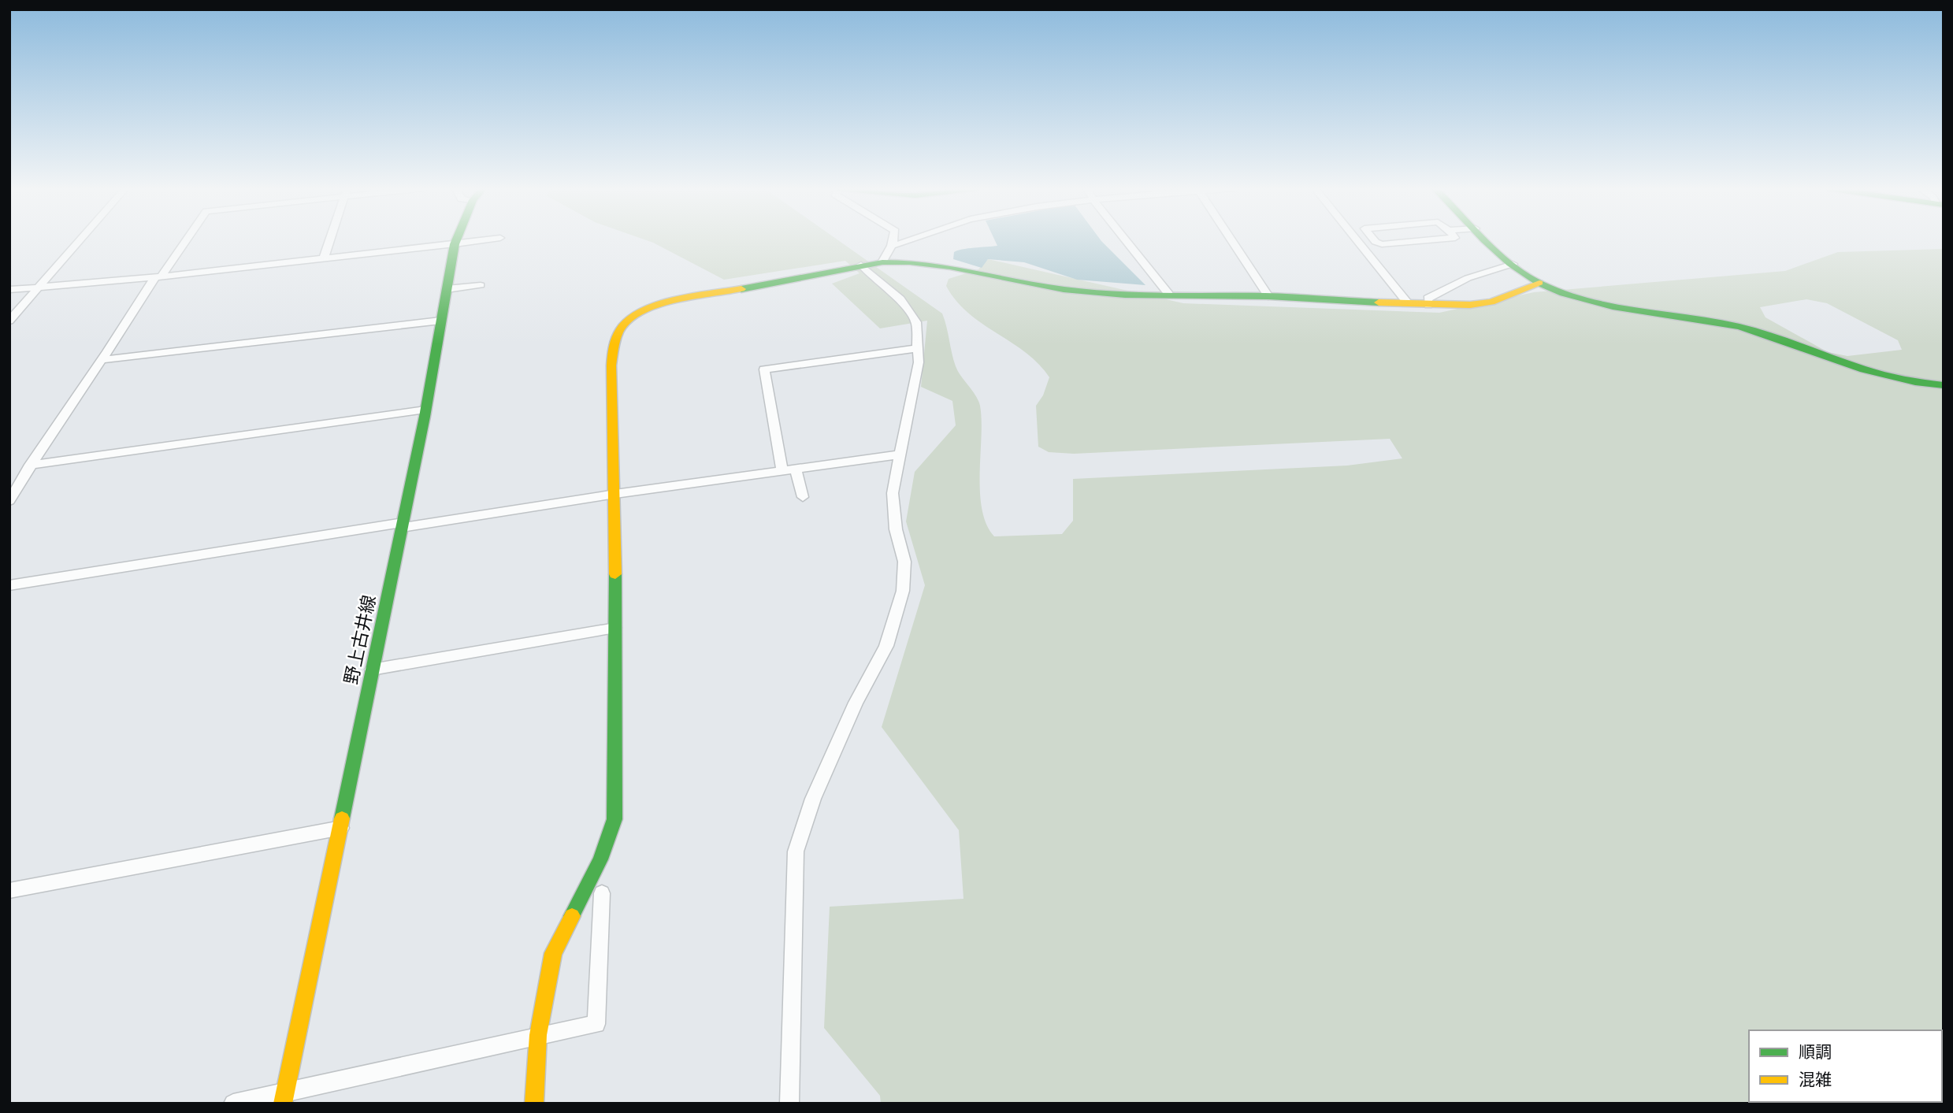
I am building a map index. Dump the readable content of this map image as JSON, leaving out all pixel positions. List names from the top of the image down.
{
  "streets": {
    "street": ["野上古井線"]
  },
  "legend": ["順調", "混雑"]
}
